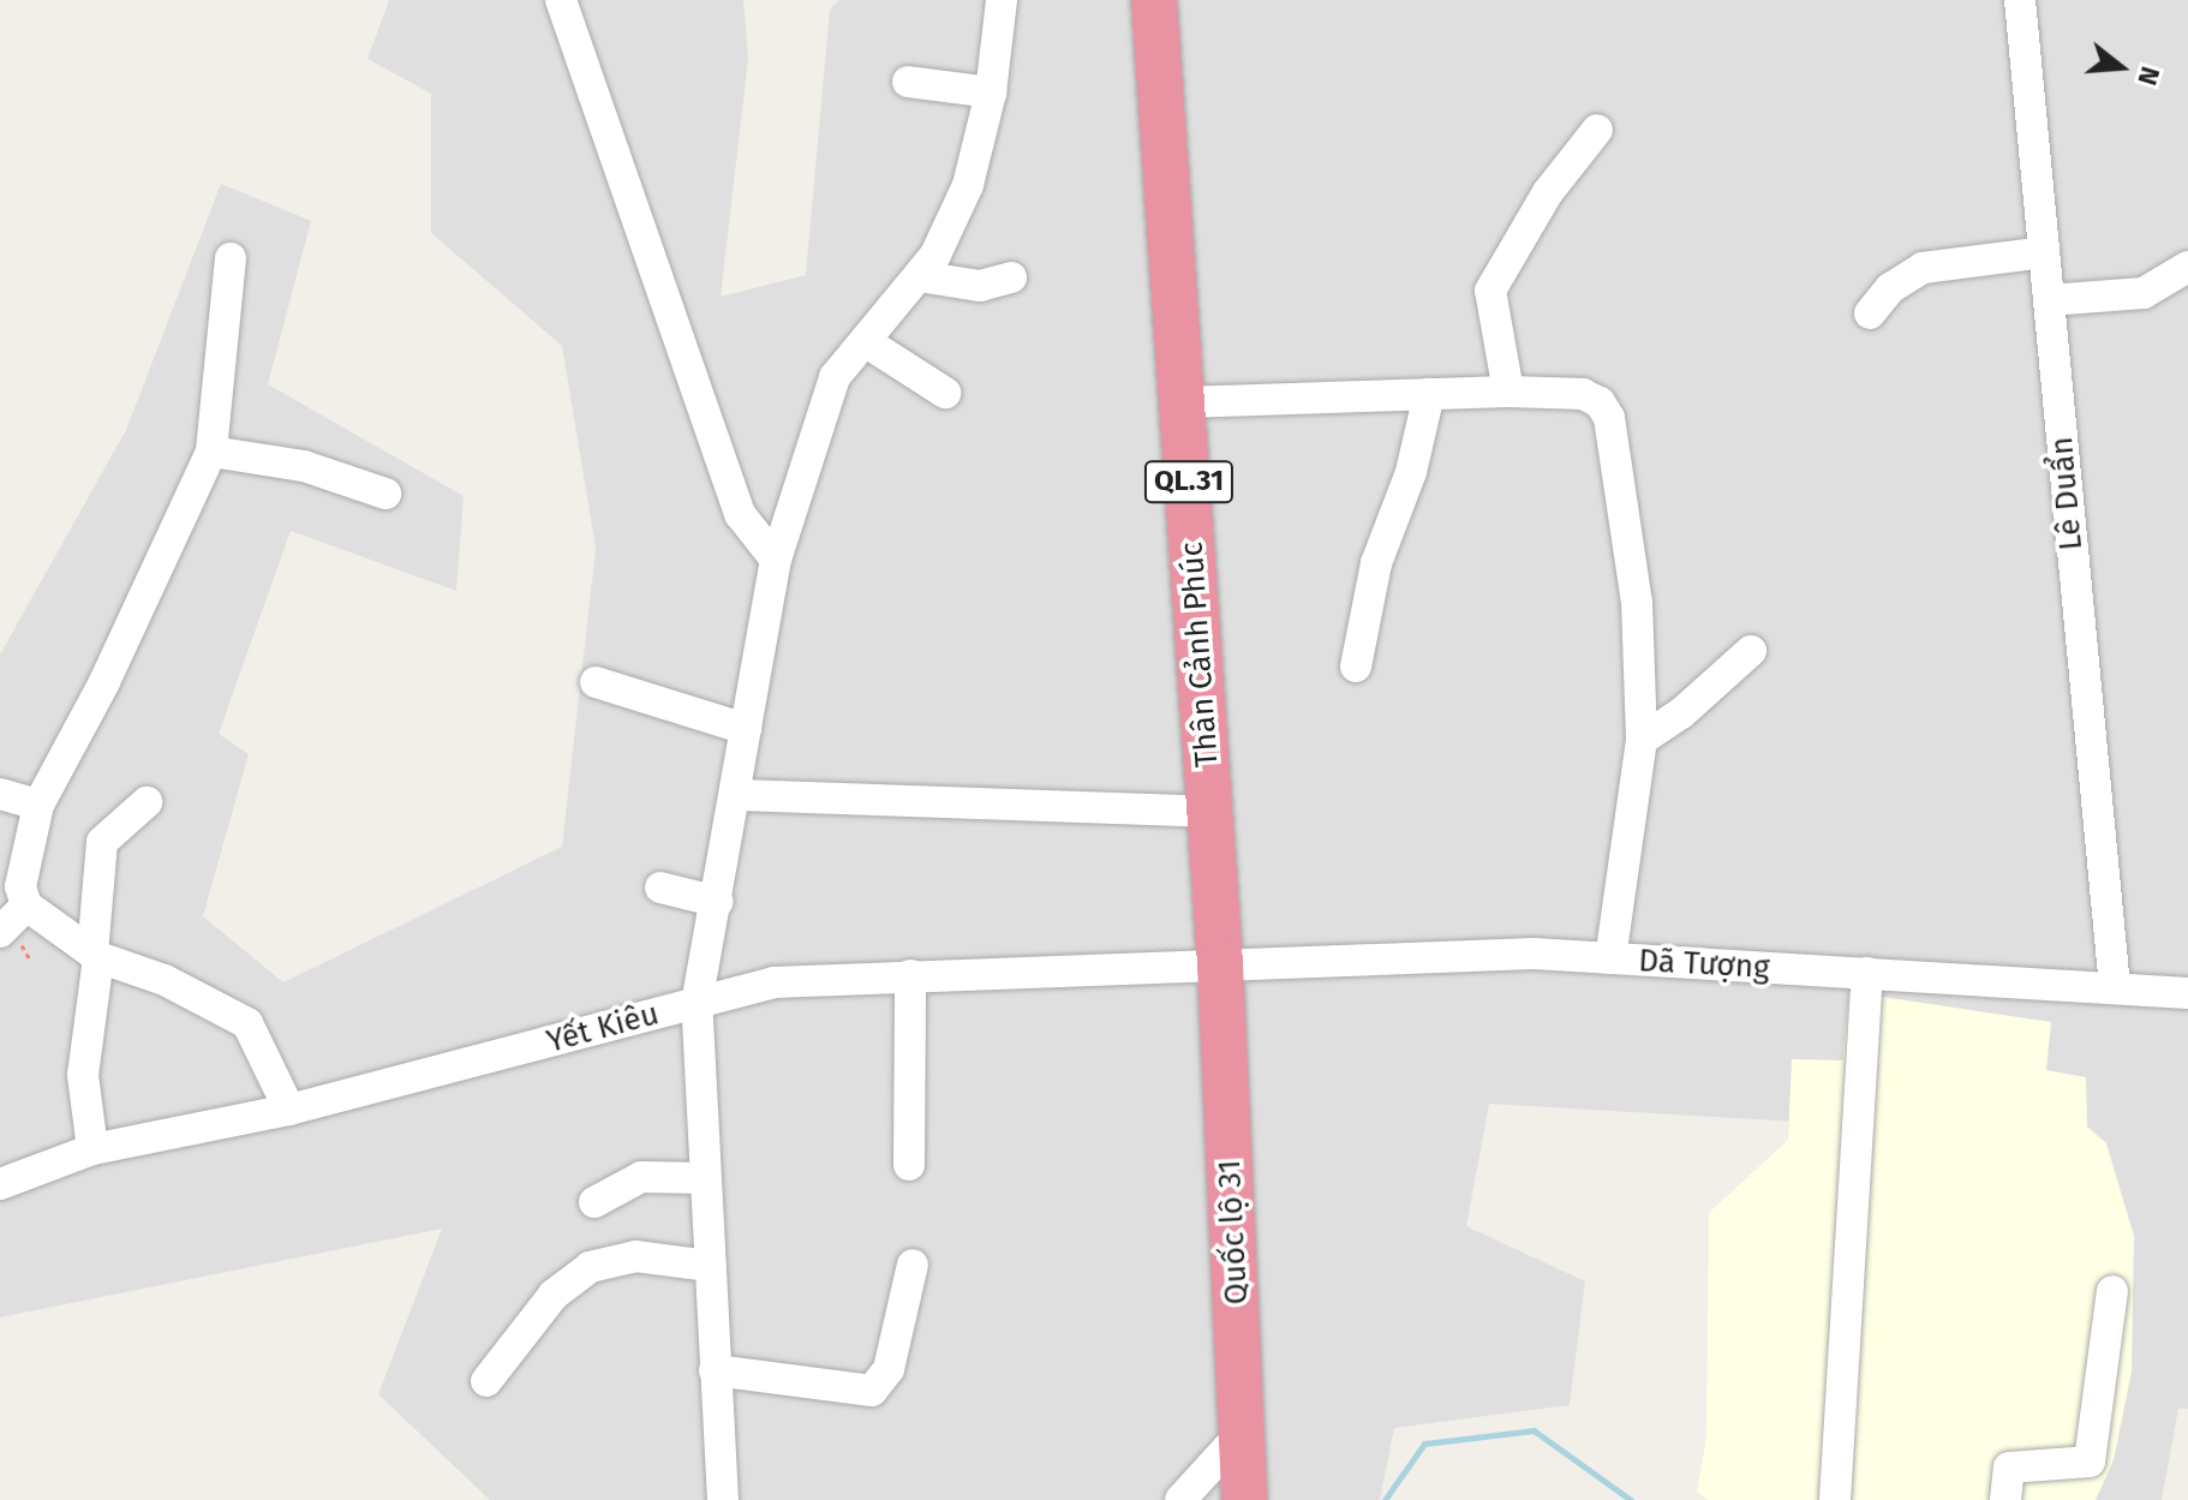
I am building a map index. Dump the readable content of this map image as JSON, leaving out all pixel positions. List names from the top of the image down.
{
  "streets": {
    "highway": ["QL.31", "Thân Cảnh Phúc", "Quốc lộ 31"],
    "street": ["Lê Duẩn", "Dã Tượng", "Yết Kiêu"]
  },
  "crossings": [
    ["Lê Duẩn", "Dã Tượng"],
    ["Thân Cảnh Phúc", "Dã Tượng"],
    ["Thân Cảnh Phúc", "Yết Kiêu"],
    ["Thân Cảnh Phúc", "Quốc lộ 31"],
    ["Dã Tượng", "Yết Kiêu"],
    ["Dã Tượng", "Quốc lộ 31"],
    ["Yết Kiêu", "Quốc lộ 31"]
  ],
  "north": "right"
}
